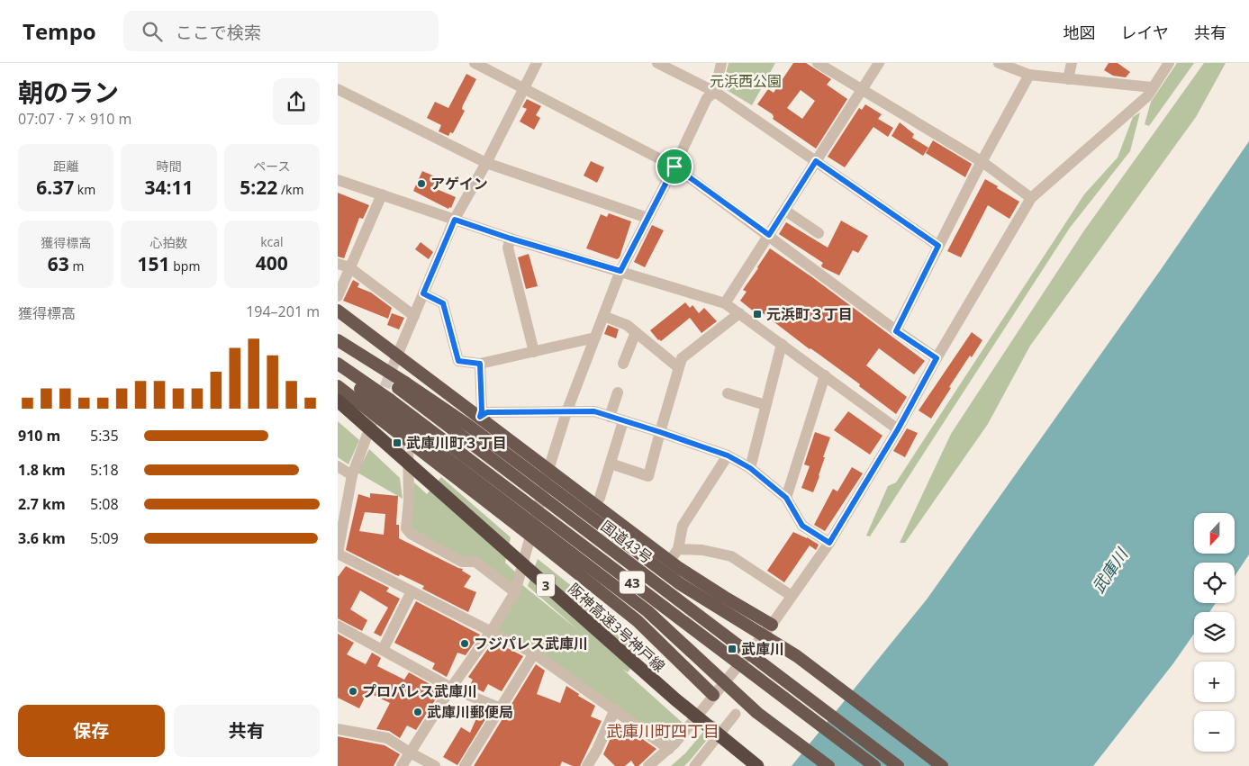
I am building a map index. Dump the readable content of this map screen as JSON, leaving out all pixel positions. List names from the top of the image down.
{
  "streets": {
    "highway": [
      "国道43号",
      "43",
      "3",
      "阪神高速3号神戸線"
    ]
  },
  "districts": ["武庫川町四丁目"],
  "water": ["武庫川"],
  "parks": ["元浜西公園"],
  "places": {
    "other": [
      "アゲイン",
      "フジパレス武庫川",
      "プロパレス武庫川",
      "武庫川郵便局"
    ],
    "transit": ["元浜町３丁目", "武庫川町３丁目", "武庫川"]
  },
  "north": "bottom",
  "page": {
    "header": "Tempo",
    "search": "ここで検索",
    "nav": ["地図", "レイヤ", "共有"],
    "heading": ["朝のラン", "07:07 · 7 × 910 m"],
    "stats": [
      ["距離", "6.37 km"],
      ["時間", "34:11"],
      ["ペース", "5:22 /km"],
      ["獲得標高", "63 m"],
      ["心拍数", "151 bpm"],
      ["kcal", "400"]
    ],
    "chart": ["獲得標高", "194–201 m"],
    "list": [
      {
        "name": "910 m",
        "note": "5:35"
      },
      {
        "name": "1.8 km",
        "note": "5:18"
      },
      {
        "name": "2.7 km",
        "note": "5:08"
      },
      {
        "name": "3.6 km",
        "note": "5:09"
      }
    ],
    "map_buttons": ["+", "−"],
    "buttons": ["保存", "共有"]
  }
}
